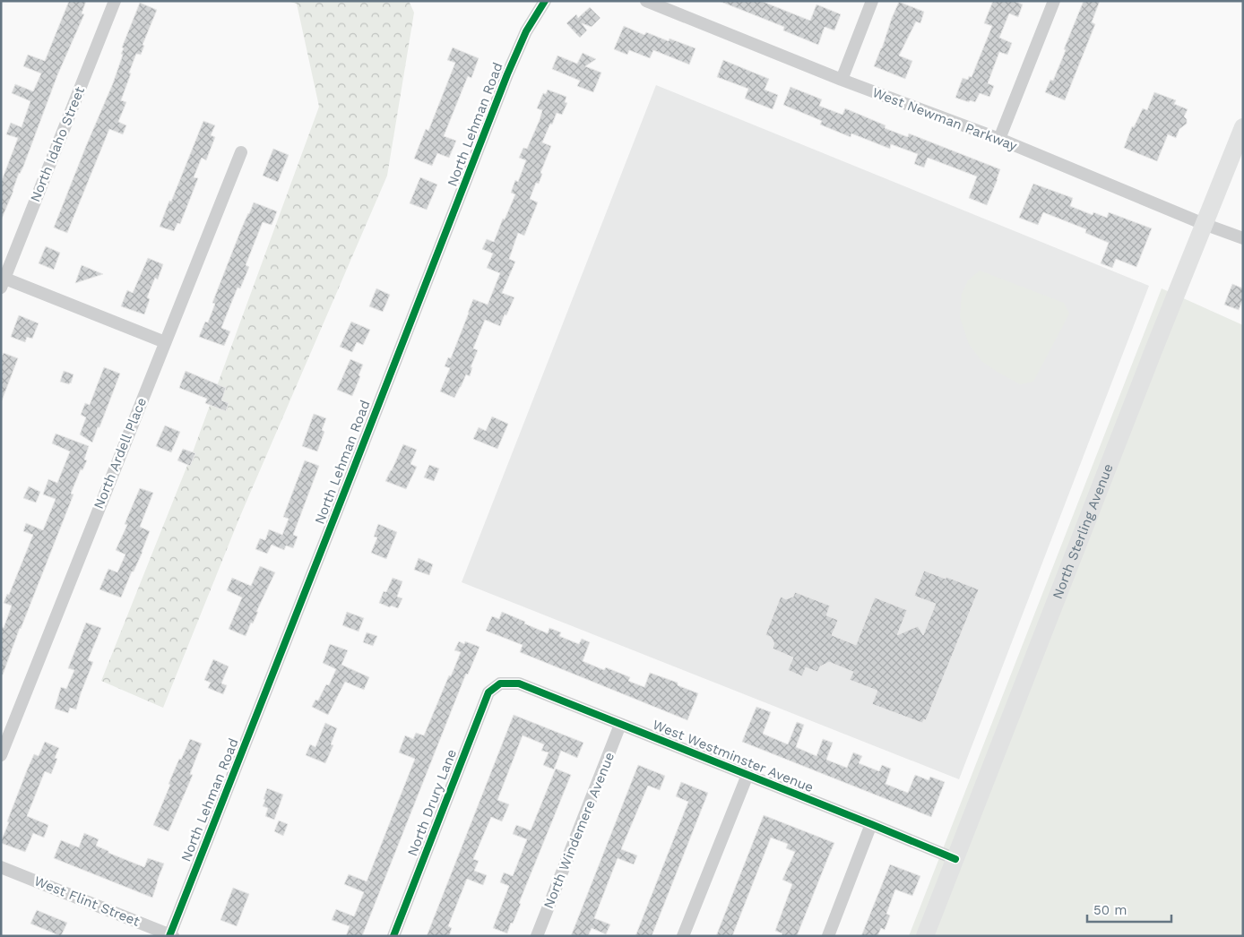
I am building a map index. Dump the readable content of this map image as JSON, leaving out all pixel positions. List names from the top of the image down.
{
  "streets": {
    "main road": ["North Sterling Avenue"],
    "street": [
      "West Newman Parkway",
      "North Lehman Road",
      "North Idaho Street",
      "North Ardell Place",
      "West Westminster Avenue",
      "North Drury Lane",
      "North Windemere Avenue",
      "West Flint Street"
    ]
  },
  "crossings": [
    ["West Newman Parkway", "North Sterling Avenue"],
    ["North Lehman Road", "West Flint Street"],
    ["North Sterling Avenue", "West Westminster Avenue"],
    ["West Westminster Avenue", "North Drury Lane"],
    ["West Westminster Avenue", "North Windemere Avenue"]
  ],
  "scale_bar": "50 m"
}
